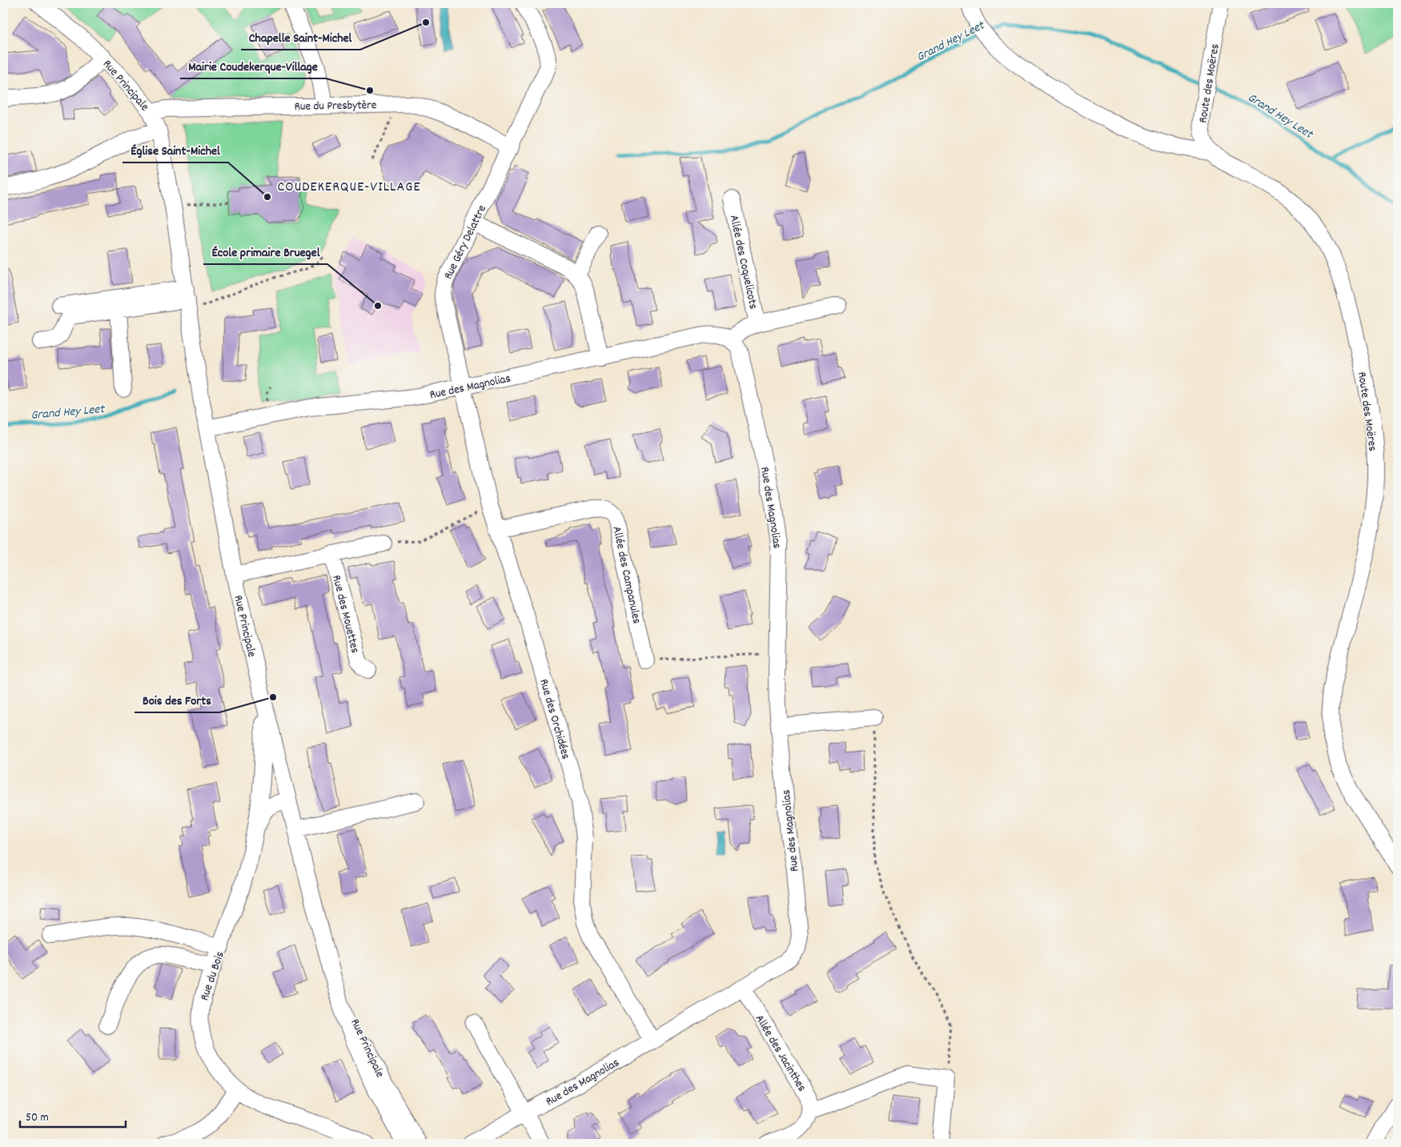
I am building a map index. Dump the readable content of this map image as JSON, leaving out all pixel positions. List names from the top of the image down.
{
  "streets": {
    "street": [
      "Route des Moëres",
      "Rue Principale",
      "Rue du Presbytère",
      "Rue Géry Delattre",
      "Allée des Coquelicots",
      "Rue des Magnolias",
      "Allée des Campanules",
      "Rue des Mouettes",
      "Rue des Orchidées",
      "Rue du Bois",
      "Allée des Jacinthes"
    ]
  },
  "crossings": [
    ["Rue Principale", "Rue du Presbytère"],
    ["Rue Principale", "Rue des Magnolias"],
    ["Rue Principale", "Rue du Bois"],
    ["Rue du Presbytère", "Rue Géry Delattre"],
    ["Rue Géry Delattre", "Rue des Magnolias"],
    ["Rue Géry Delattre", "Rue des Orchidées"],
    ["Rue des Magnolias", "Rue des Orchidées"],
    ["Rue des Magnolias", "Allée des Jacinthes"],
    ["Allée des Campanules", "Rue des Orchidées"]
  ],
  "districts": ["COUDEKERQUE-VILLAGE"],
  "water": ["Grand Hey Leet"],
  "places": [
    "Chapelle Saint-Michel",
    "Mairie Coudekerque-Village",
    "Église Saint-Michel",
    "École primaire Bruegel",
    "Bois des Forts"
  ],
  "scale_bar": "50 m"
}
